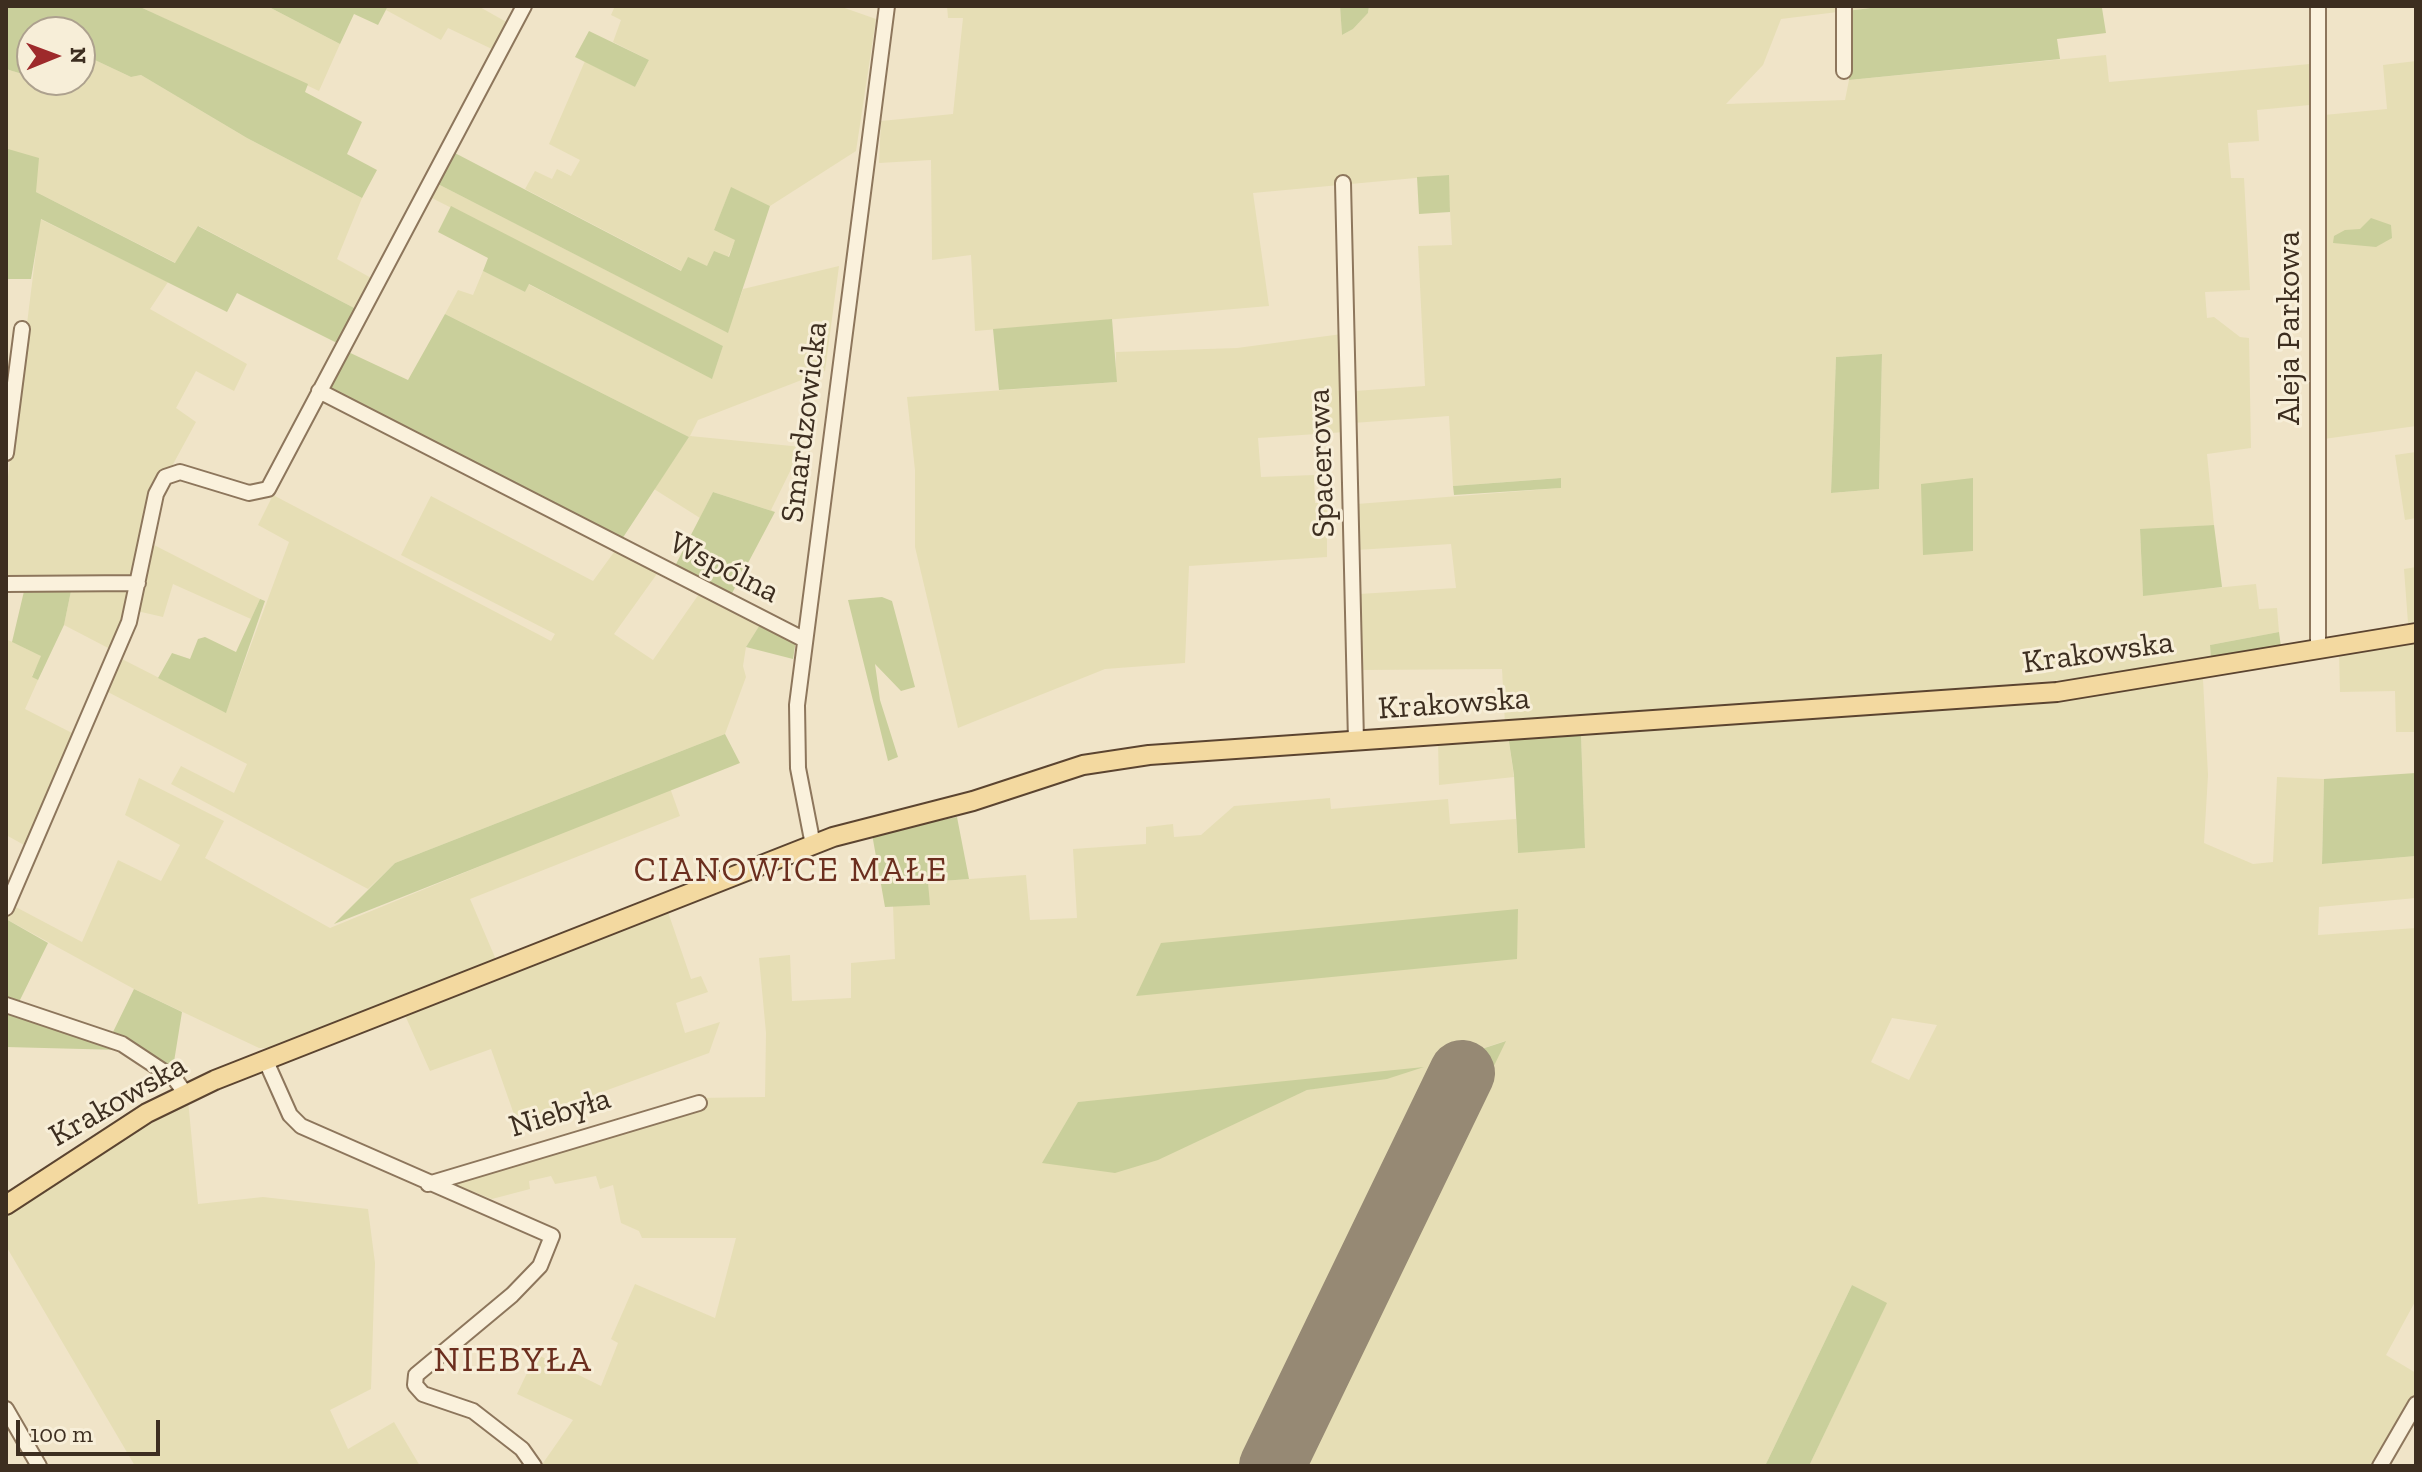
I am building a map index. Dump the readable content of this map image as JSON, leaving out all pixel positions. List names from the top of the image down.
{
  "streets": {
    "main road": ["Krakowska"],
    "street": [
      "Aleja Parkowa",
      "Smardzowicka",
      "Spacerowa",
      "Wspólna",
      "Niebyła"
    ]
  },
  "crossings": [
    ["Aleja Parkowa", "Krakowska"],
    ["Smardzowicka", "Wspólna"],
    ["Smardzowicka", "Krakowska"],
    ["Spacerowa", "Krakowska"]
  ],
  "districts": ["CIANOWICE MAŁE", "NIEBYŁA"],
  "scale_bar": "100 m",
  "north": "right"
}
